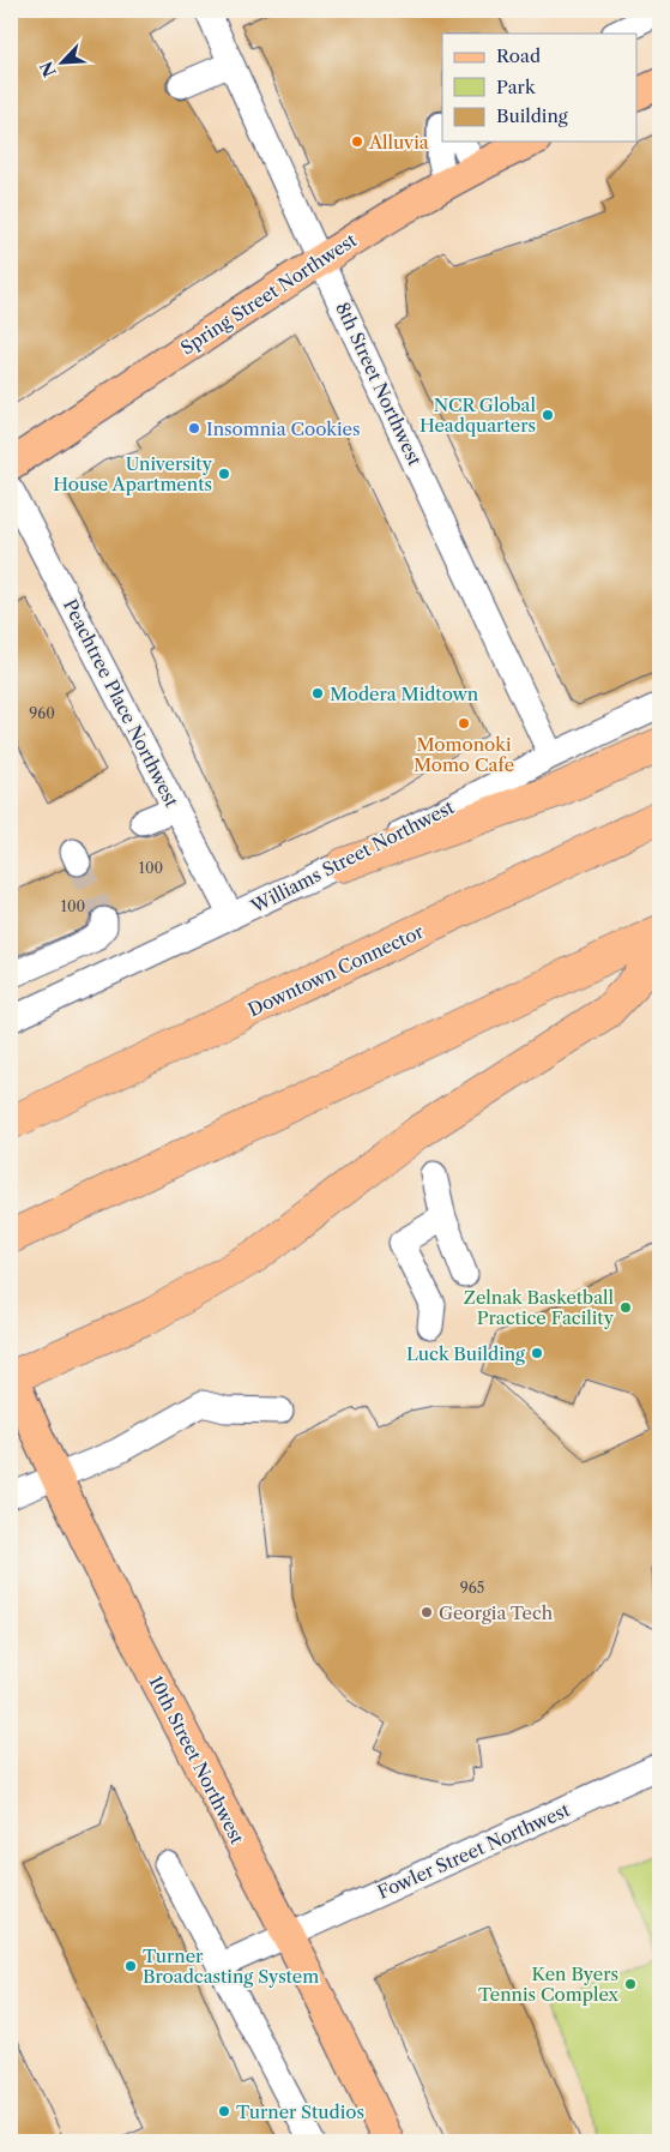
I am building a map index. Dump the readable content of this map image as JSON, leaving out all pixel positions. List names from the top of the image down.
{
  "streets": {
    "highway": ["Downtown Connector"],
    "main road": ["Spring Street Northwest", "10th Street Northwest"],
    "street": [
      "8th Street Northwest",
      "Peachtree Place Northwest",
      "Williams Street Northwest",
      "Fowler Street Northwest"
    ]
  },
  "crossings": [
    ["Spring Street Northwest", "8th Street Northwest"],
    ["8th Street Northwest", "Williams Street Northwest"],
    ["Peachtree Place Northwest", "Williams Street Northwest"],
    ["10th Street Northwest", "Fowler Street Northwest"]
  ],
  "places": [
    "Alluvia",
    "NCR Global Headquarters",
    "Insomnia Cookies",
    "University House Apartments",
    "Modera Midtown",
    "Momonoki Momo Cafe",
    "Zelnak Basketball Practice Facility",
    "Luck Building",
    "Georgia Tech",
    "Turner Broadcasting System",
    "Ken Byers Tennis Complex",
    "Turner Studios"
  ],
  "house_numbers": [
    "960",
    "100",
    "100",
    "965"
  ],
  "legend": ["Road", "Park", "Building"],
  "north": "bottom left"
}
